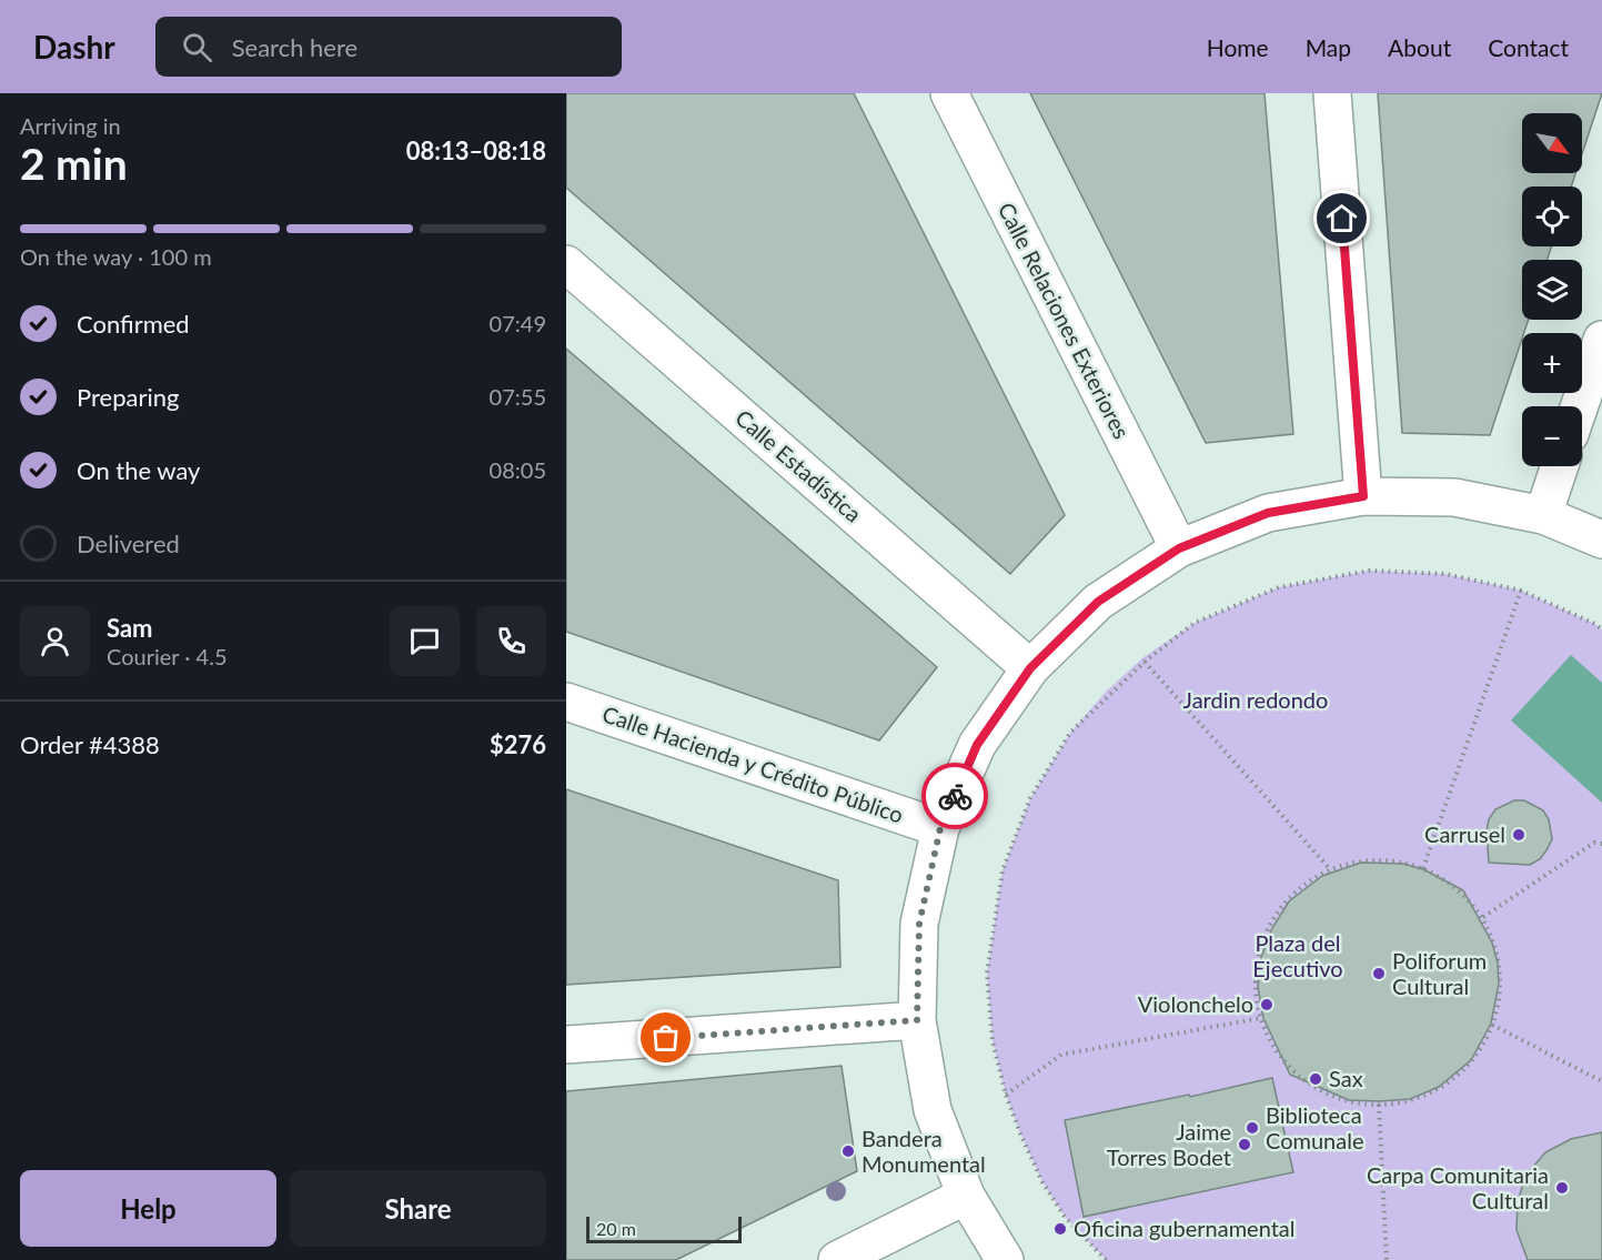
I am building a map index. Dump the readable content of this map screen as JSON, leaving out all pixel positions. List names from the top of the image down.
{
  "streets": {
    "street": ["Calle Relaciones Exteriores", "Calle Estadística", "Calle Hacienda y Crédito Público"]
  },
  "parks": ["Jardin redondo", "Plaza del Ejecutivo"],
  "places": [
    "Carrusel",
    "Poliforum Cultural",
    "Violonchelo",
    "Sax",
    "Biblioteca Comunale",
    "Jaime Torres Bodet",
    "Bandera Monumental",
    "Carpa Comunitaria Cultural",
    "Oficina gubernamental"
  ],
  "scale_bar": "20 m",
  "north": "bottom right",
  "page": {
    "header": "Dashr",
    "search": "Search here",
    "nav": [
      "Home",
      "Map",
      "About",
      "Contact"
    ],
    "heading": ["2 min", "Arriving in", "08:13–08:18"],
    "panel": [
      "Sam",
      "Courier · 4.5",
      "Order #4388",
      "$276"
    ],
    "map_buttons": ["+", "−"],
    "bar": "On the way · 100 m",
    "list": [
      ["Confirmed", "07:49"],
      ["Preparing", "07:55"],
      ["On the way", "08:05"],
      "Delivered"
    ],
    "buttons": ["Help", "Share"],
    "scale": "20 m"
  }
}
